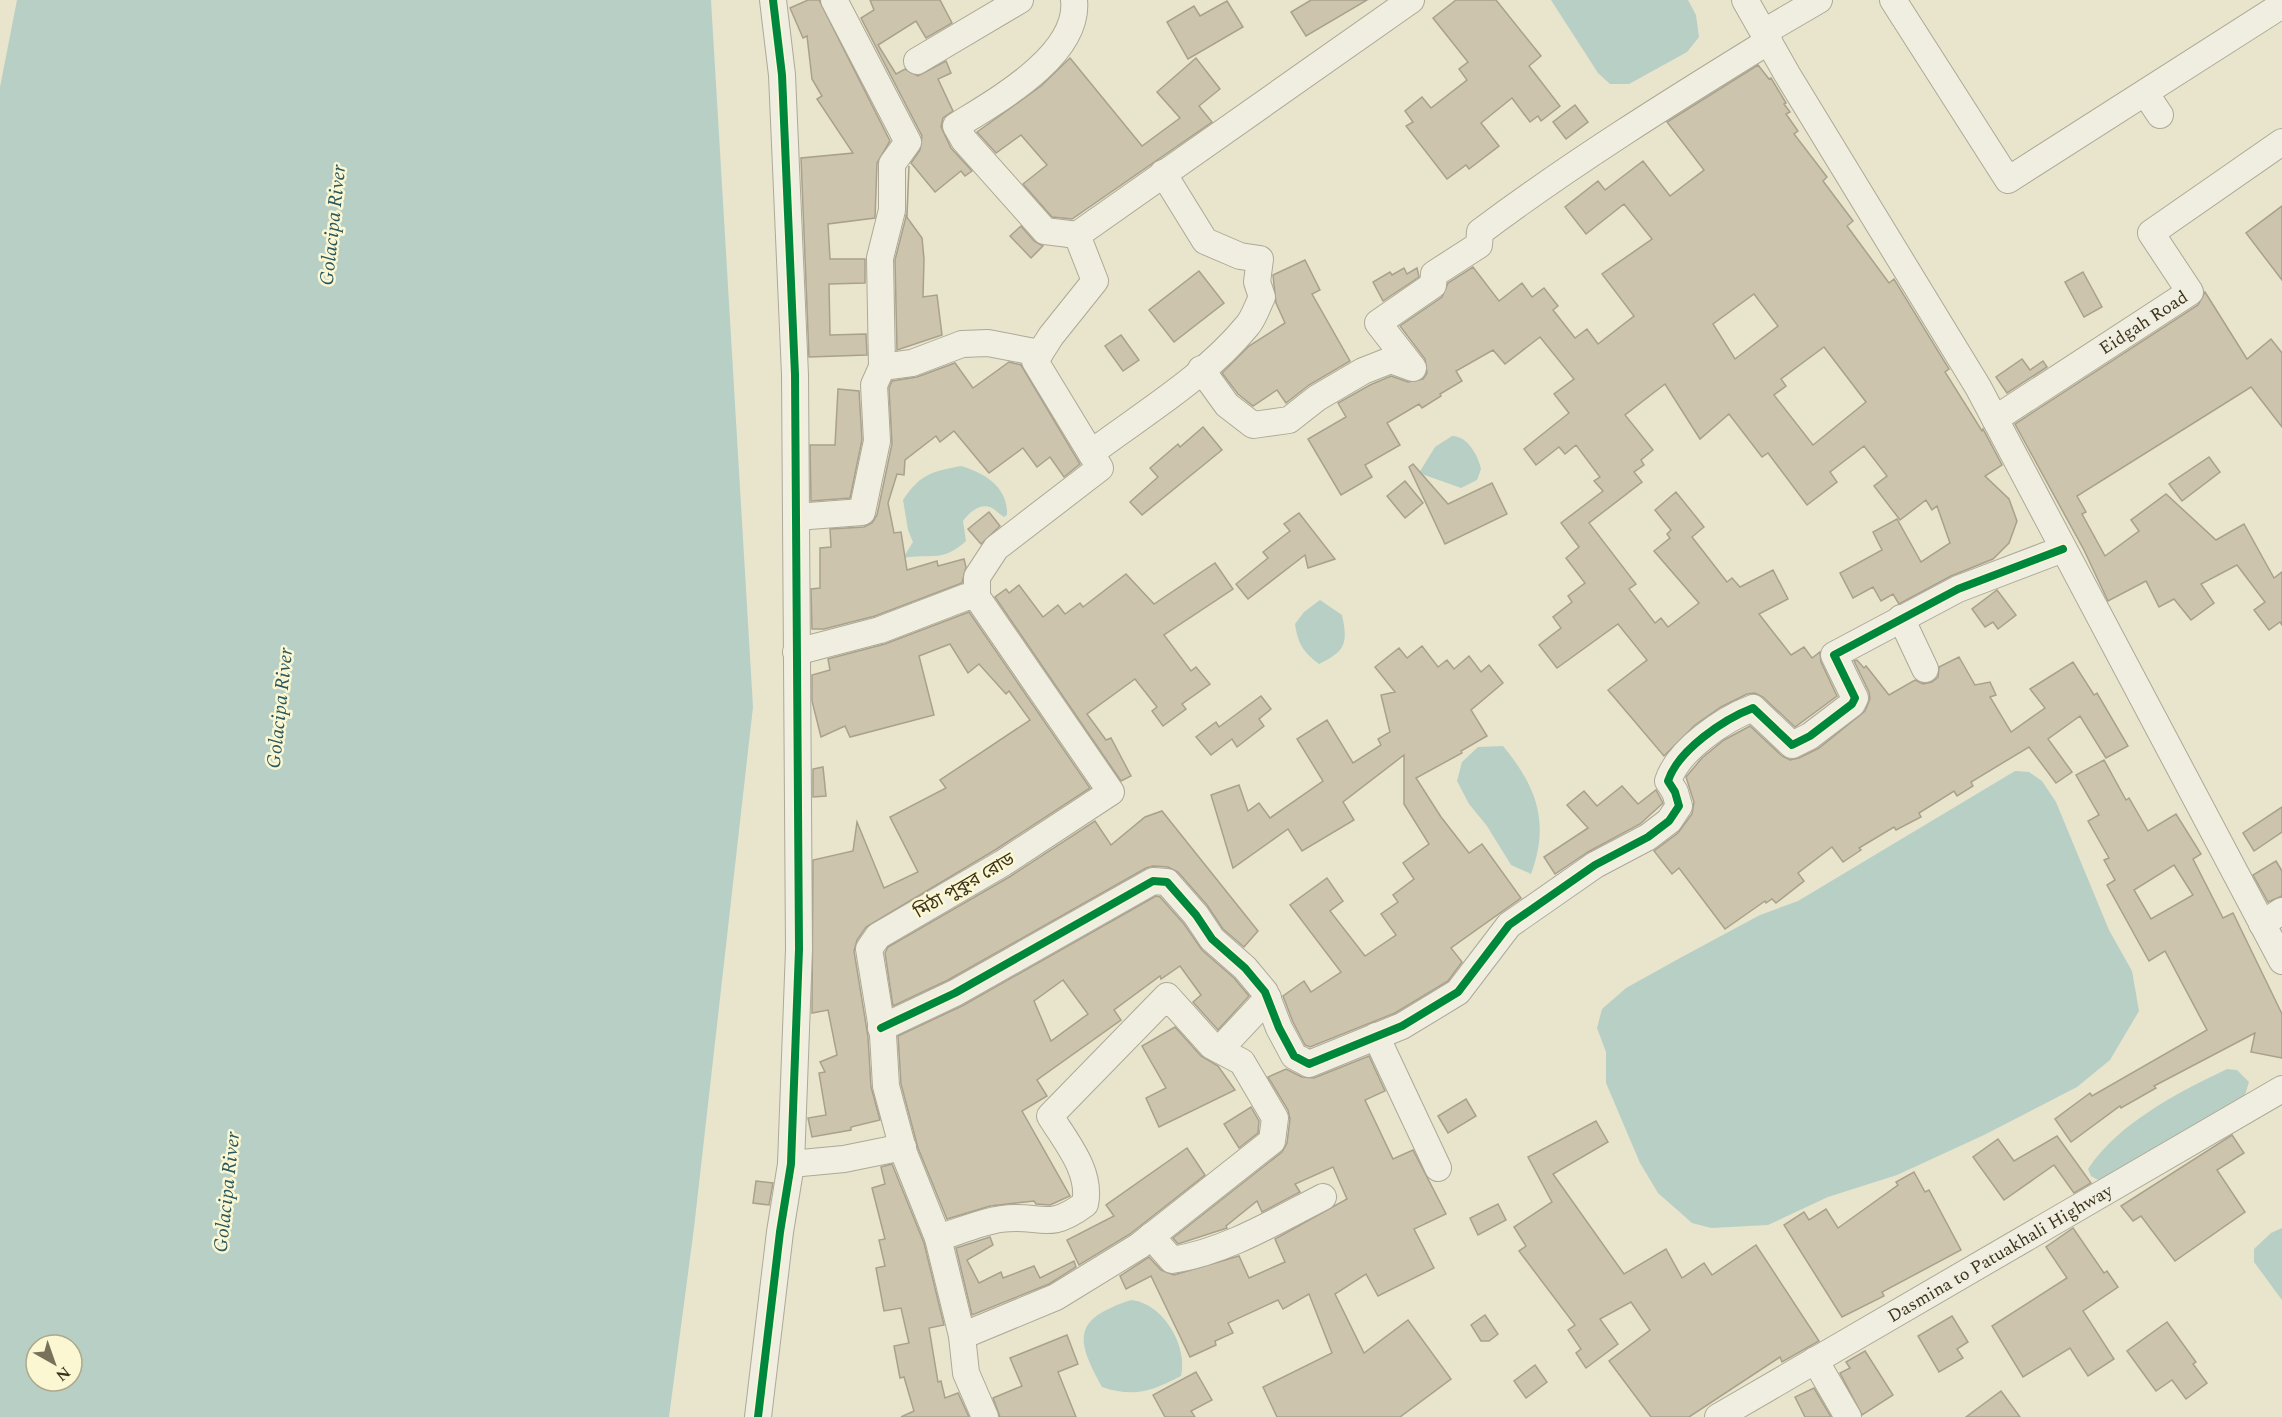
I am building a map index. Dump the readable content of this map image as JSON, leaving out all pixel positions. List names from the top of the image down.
{
  "streets": {
    "street": ["Eidgah Road", "মিঠা পুকুর রোড", "Dasmina to Patuakhali Highway"]
  },
  "water": ["Golacipa River"],
  "north": "bottom right"
}
